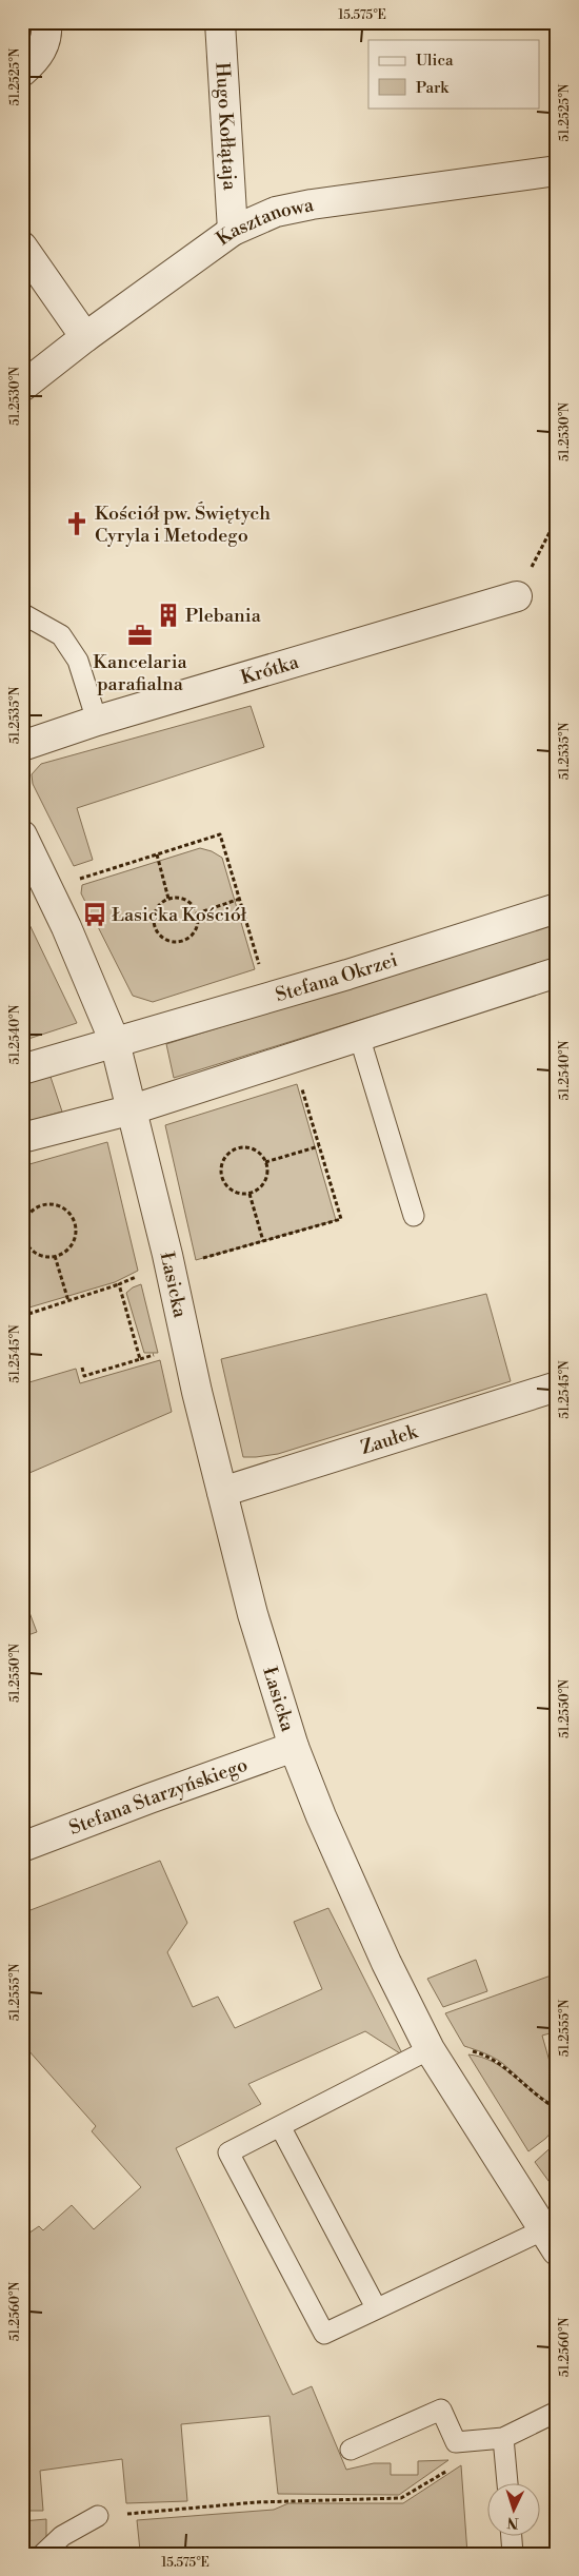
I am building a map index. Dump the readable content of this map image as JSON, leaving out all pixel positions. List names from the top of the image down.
{
  "streets": {
    "street": [
      "Hugo Kołłątaja",
      "Kasztanowa",
      "Krótka",
      "Stefana Okrzei",
      "Łasicka",
      "Zaułek",
      "Stefana Starzyńskiego"
    ]
  },
  "crossings": [
    ["Hugo Kołłątaja", "Kasztanowa"],
    ["Stefana Okrzei", "Łasicka"],
    ["Łasicka", "Zaułek"],
    ["Łasicka", "Stefana Starzyńskiego"]
  ],
  "places": {
    "church": ["Kościół pw. Świętych Cyryla i Metodego"],
    "building": ["Plebania"],
    "office": ["Kancelaria parafialna"],
    "bus stop": ["Łasicka Kościół"]
  },
  "legend": ["Ulica", "Park"],
  "north": "bottom",
  "coordinates": [
    "15.575°E",
    "51.2525°N",
    "51.2530°N",
    "51.2535°N",
    "51.2540°N",
    "51.2545°N",
    "51.2550°N",
    "51.2555°N",
    "51.2560°N"
  ]
}
